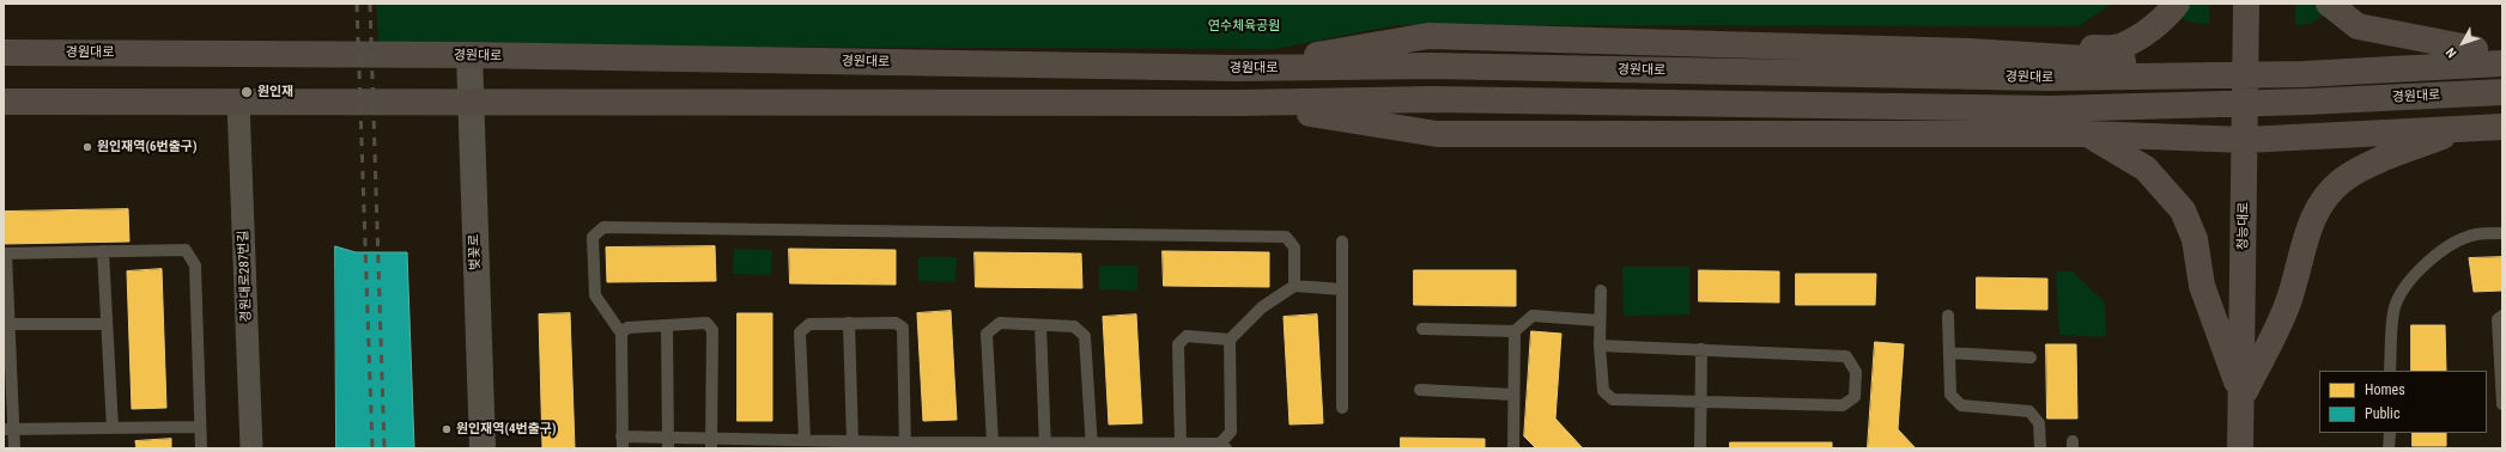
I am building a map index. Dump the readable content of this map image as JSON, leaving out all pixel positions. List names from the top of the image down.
{
  "streets": {
    "main road": ["경원대로", "청능대로"],
    "street": ["벚꽃로", "경원대로287번길"]
  },
  "crossings": [
    ["경원대로", "벚꽃로"],
    ["경원대로", "경원대로287번길"]
  ],
  "parks": ["연수체육공원"],
  "places": ["원인재", "원인재역(6번출구)", "원인재역(4번출구)"],
  "legend": ["Homes", "Public"],
  "north": "bottom left"
}
